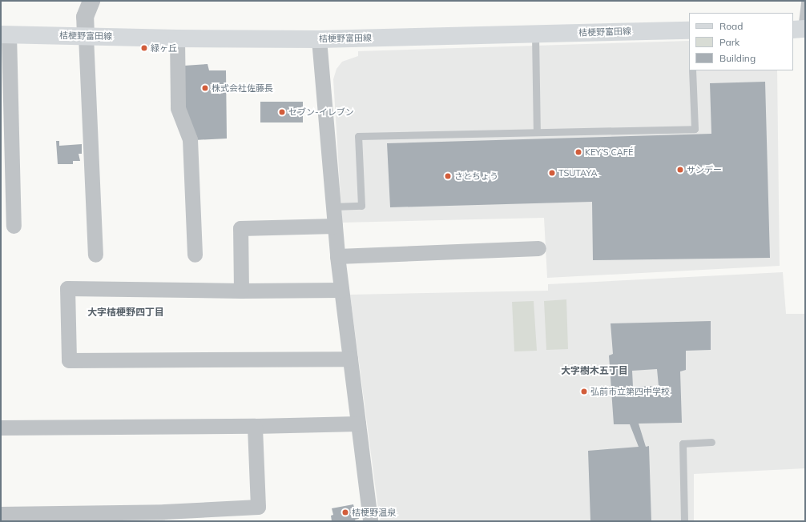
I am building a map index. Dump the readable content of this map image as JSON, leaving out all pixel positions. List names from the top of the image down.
{
  "streets": {
    "main road": ["桔梗野富田線"]
  },
  "districts": ["大字桔梗野四丁目", "大字樹木五丁目"],
  "places": [
    "緑ヶ丘",
    "株式会社佐藤長",
    "セブン-イレブン",
    "KEY’S CAFÉ",
    "サンデー",
    "TSUTAYA",
    "さとちょう",
    "弘前市立第四中学校",
    "桔梗野温泉"
  ],
  "legend": ["Road", "Park", "Building"]
}
